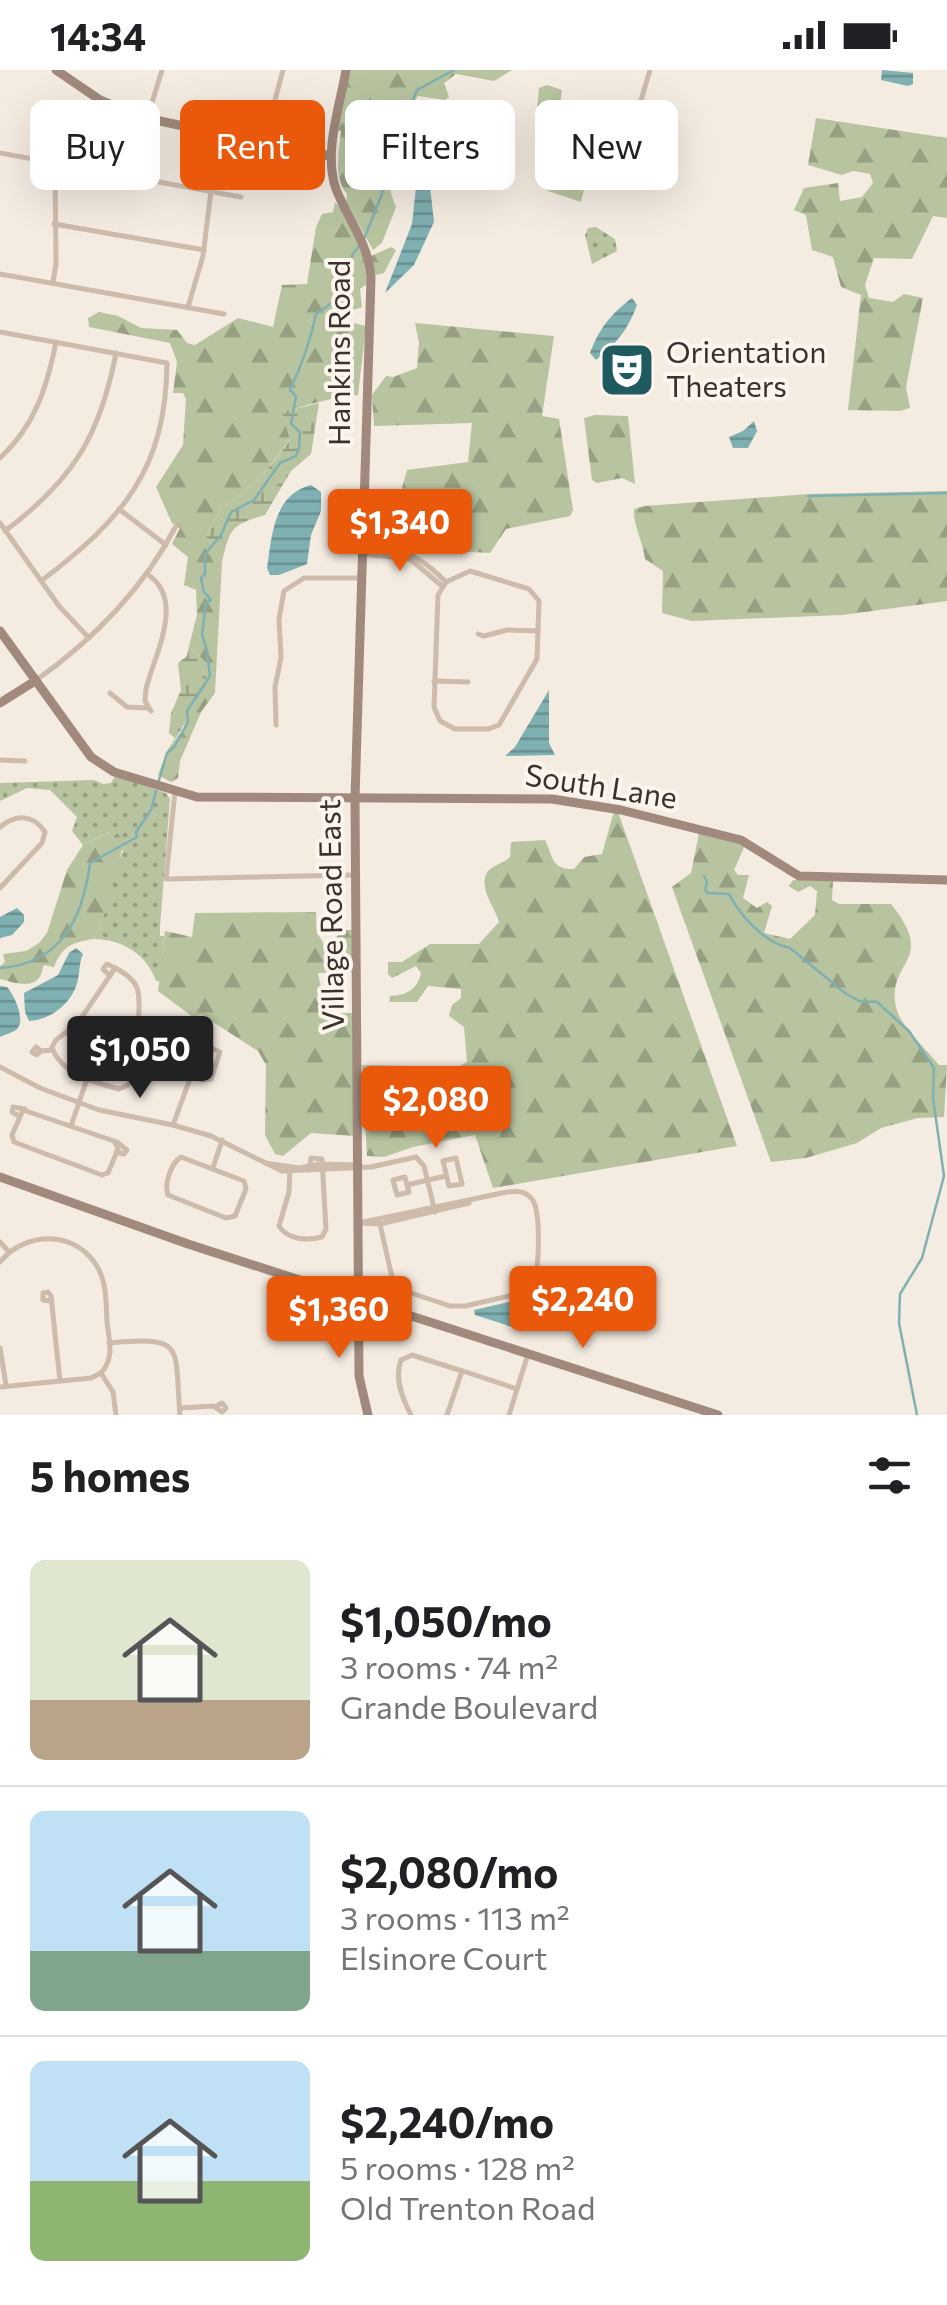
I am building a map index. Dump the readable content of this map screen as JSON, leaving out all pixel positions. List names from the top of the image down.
{
  "streets": {
    "main road": ["Hankins Road", "South Lane", "Village Road East"]
  },
  "crossings": [
    ["Hankins Road", "Village Road East"],
    ["South Lane", "Village Road East"]
  ],
  "places": {
    "theatre": ["Orientation Theaters"]
  },
  "page": {
    "status": "14:34",
    "chip": [
      "Buy",
      "Rent",
      "Filters",
      "New"
    ],
    "price": [
      "$1,340",
      "$1,050",
      "$2,080",
      "$2,240",
      "$1,360"
    ],
    "heading": "5 homes",
    "list": [
      {
        "name": "$1,050/mo",
        "note": "3 rooms · 74 m² · Grande Boulevard"
      },
      {
        "name": "$2,080/mo",
        "note": "3 rooms · 113 m² · Elsinore Court"
      },
      {
        "name": "$2,240/mo",
        "note": "5 rooms · 128 m² · Old Trenton Road"
      }
    ]
  }
}
